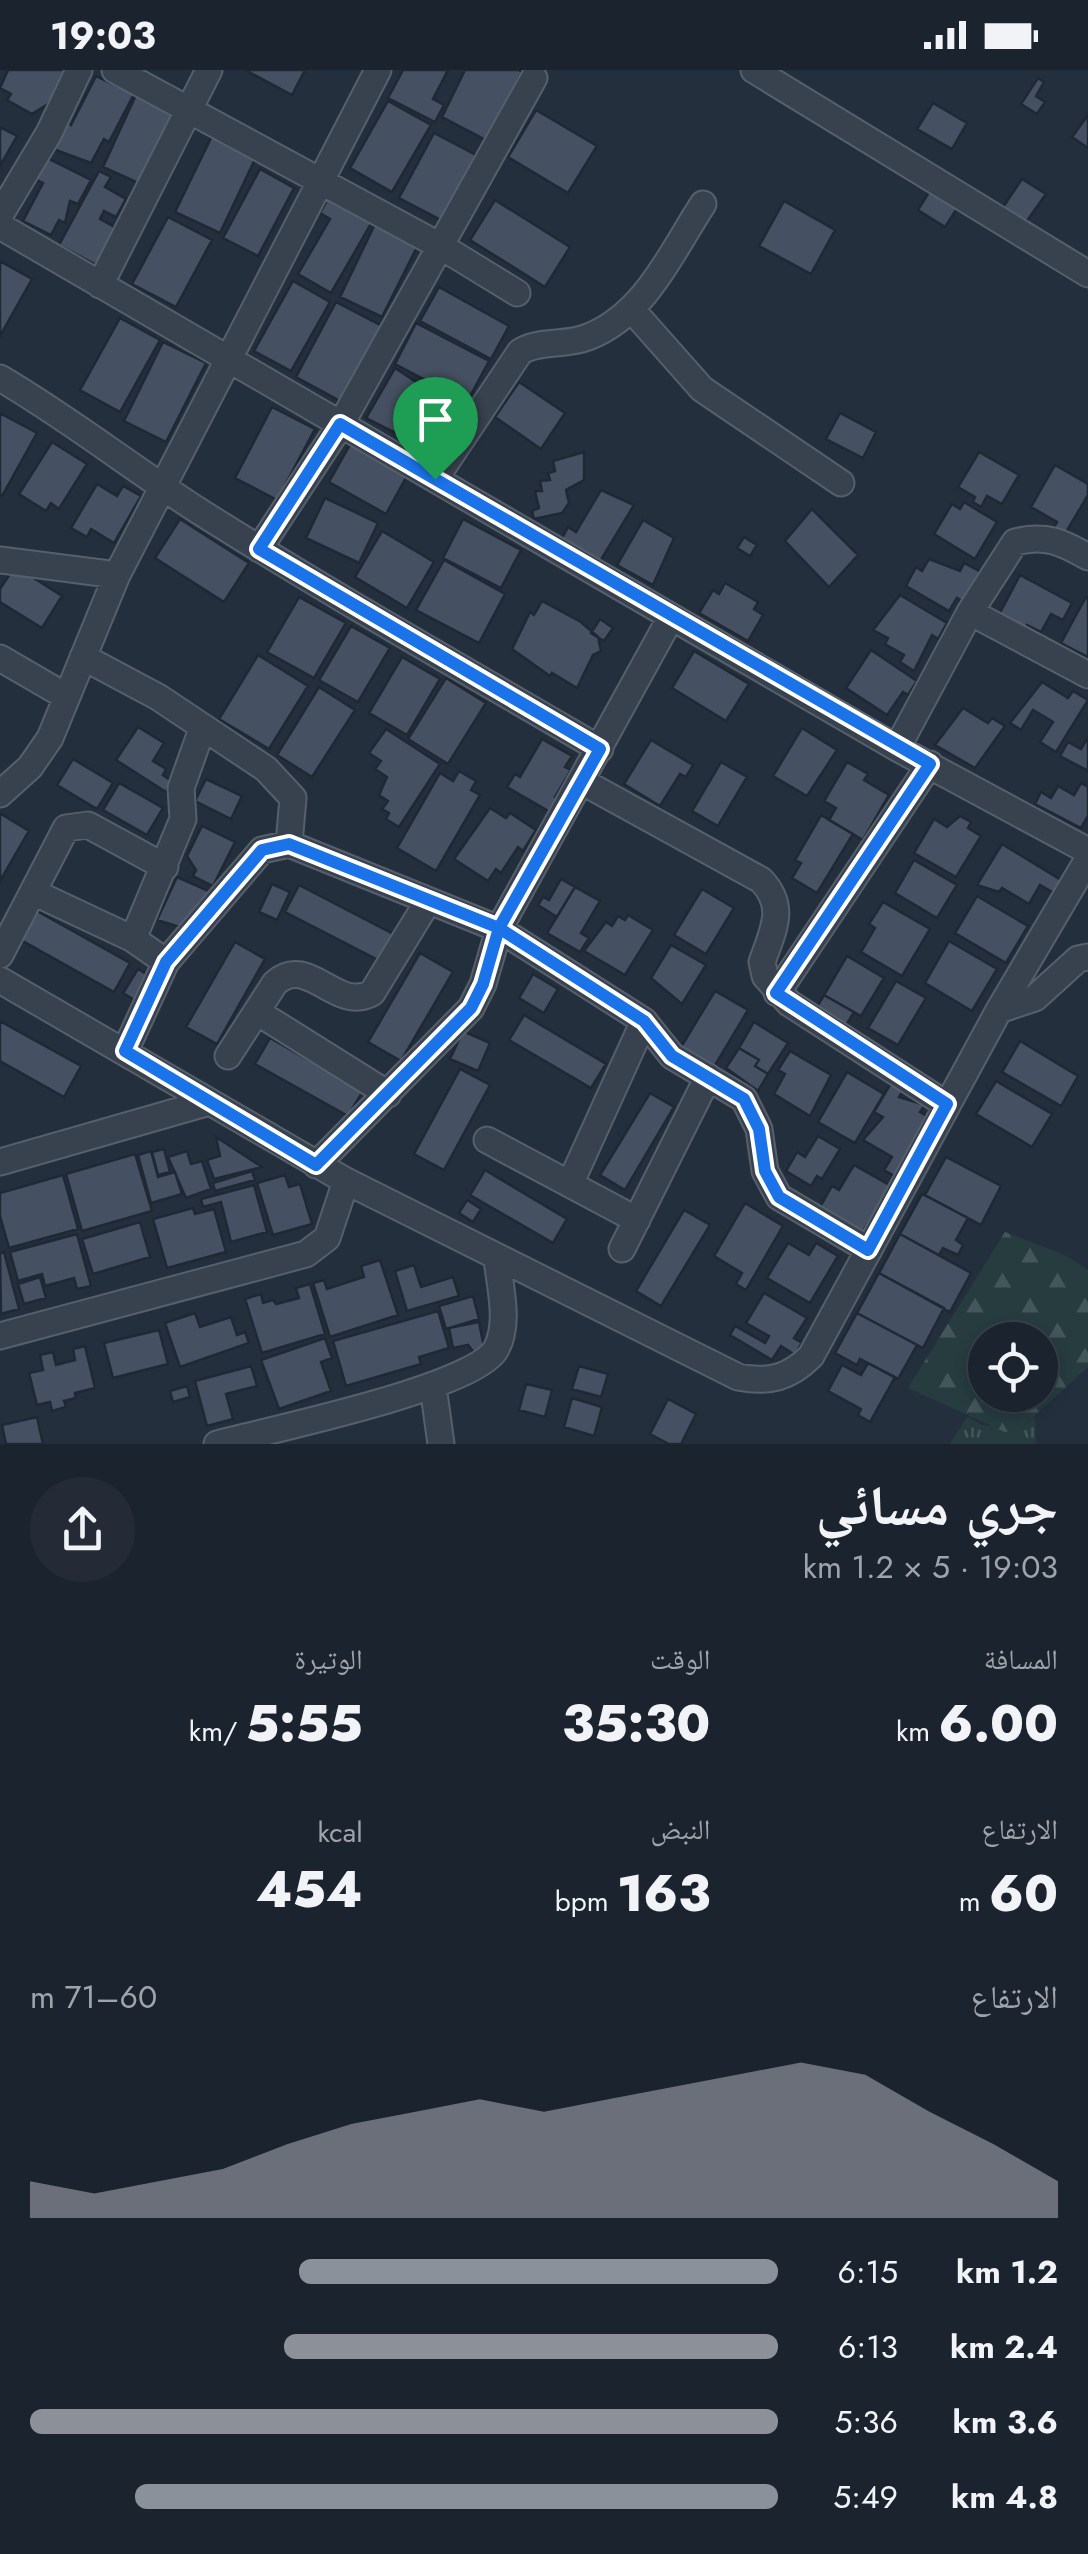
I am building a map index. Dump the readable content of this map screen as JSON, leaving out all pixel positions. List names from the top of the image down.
{
  "page": {
    "status": "19:03",
    "heading": ["جري مسائي", "19:03 · 5 × 1.2 km"],
    "stats": [
      ["المسافة", "6.00 km"],
      ["الوقت", "35:30"],
      ["الوتيرة", "5:55 /km"],
      ["الارتفاع", "60 m"],
      ["النبض", "163 bpm"],
      ["kcal", "454"]
    ],
    "chart": ["الارتفاع", "60–71 m"],
    "list": [
      {
        "name": "1.2 km",
        "note": "6:15"
      },
      {
        "name": "2.4 km",
        "note": "6:13"
      },
      {
        "name": "3.6 km",
        "note": "5:36"
      },
      {
        "name": "4.8 km",
        "note": "5:49"
      }
    ]
  }
}
